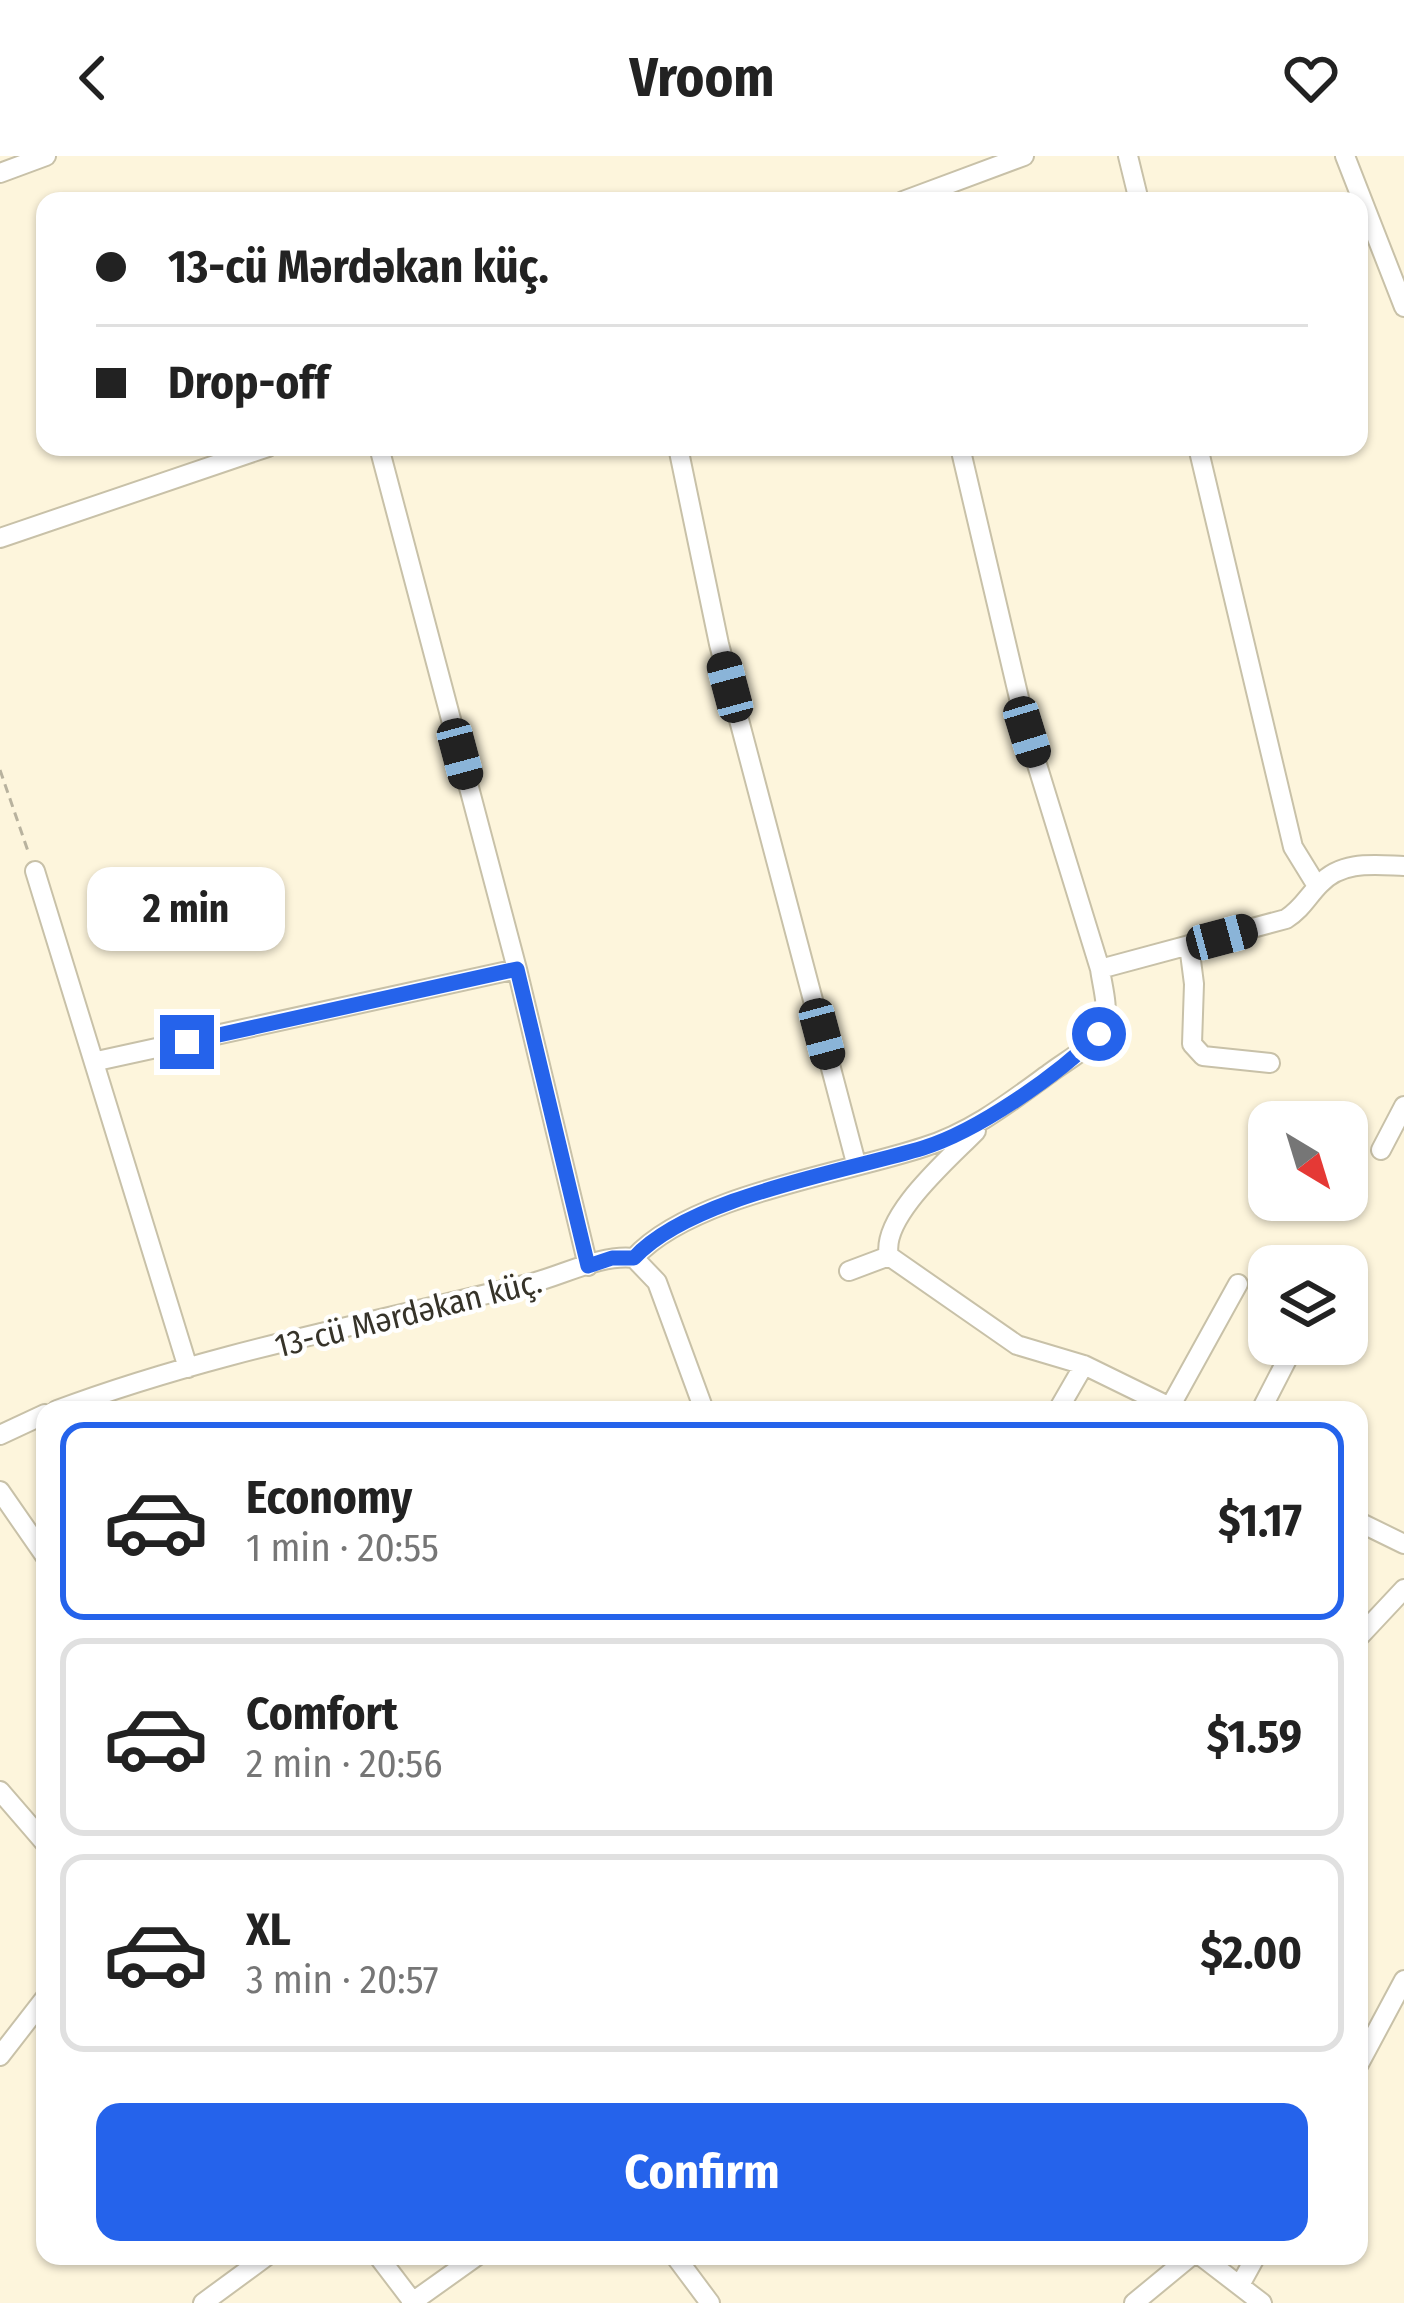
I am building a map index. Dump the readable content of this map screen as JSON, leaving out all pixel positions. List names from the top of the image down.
{
  "streets": {
    "street": ["13-cü Mərdəkan küç."]
  },
  "north": "bottom right",
  "page": {
    "header": "Vroom",
    "banner": ["13-cü Mərdəkan küç.", "Drop-off"],
    "bubble": "2 min",
    "list": [
      {
        "name": "Economy",
        "note": "1 min · 20:55",
        "value": "$1.17"
      },
      {
        "name": "Comfort",
        "note": "2 min · 20:56",
        "value": "$1.59"
      },
      {
        "name": "XL",
        "note": "3 min · 20:57",
        "value": "$2.00"
      }
    ],
    "buttons": "Confirm"
  }
}
